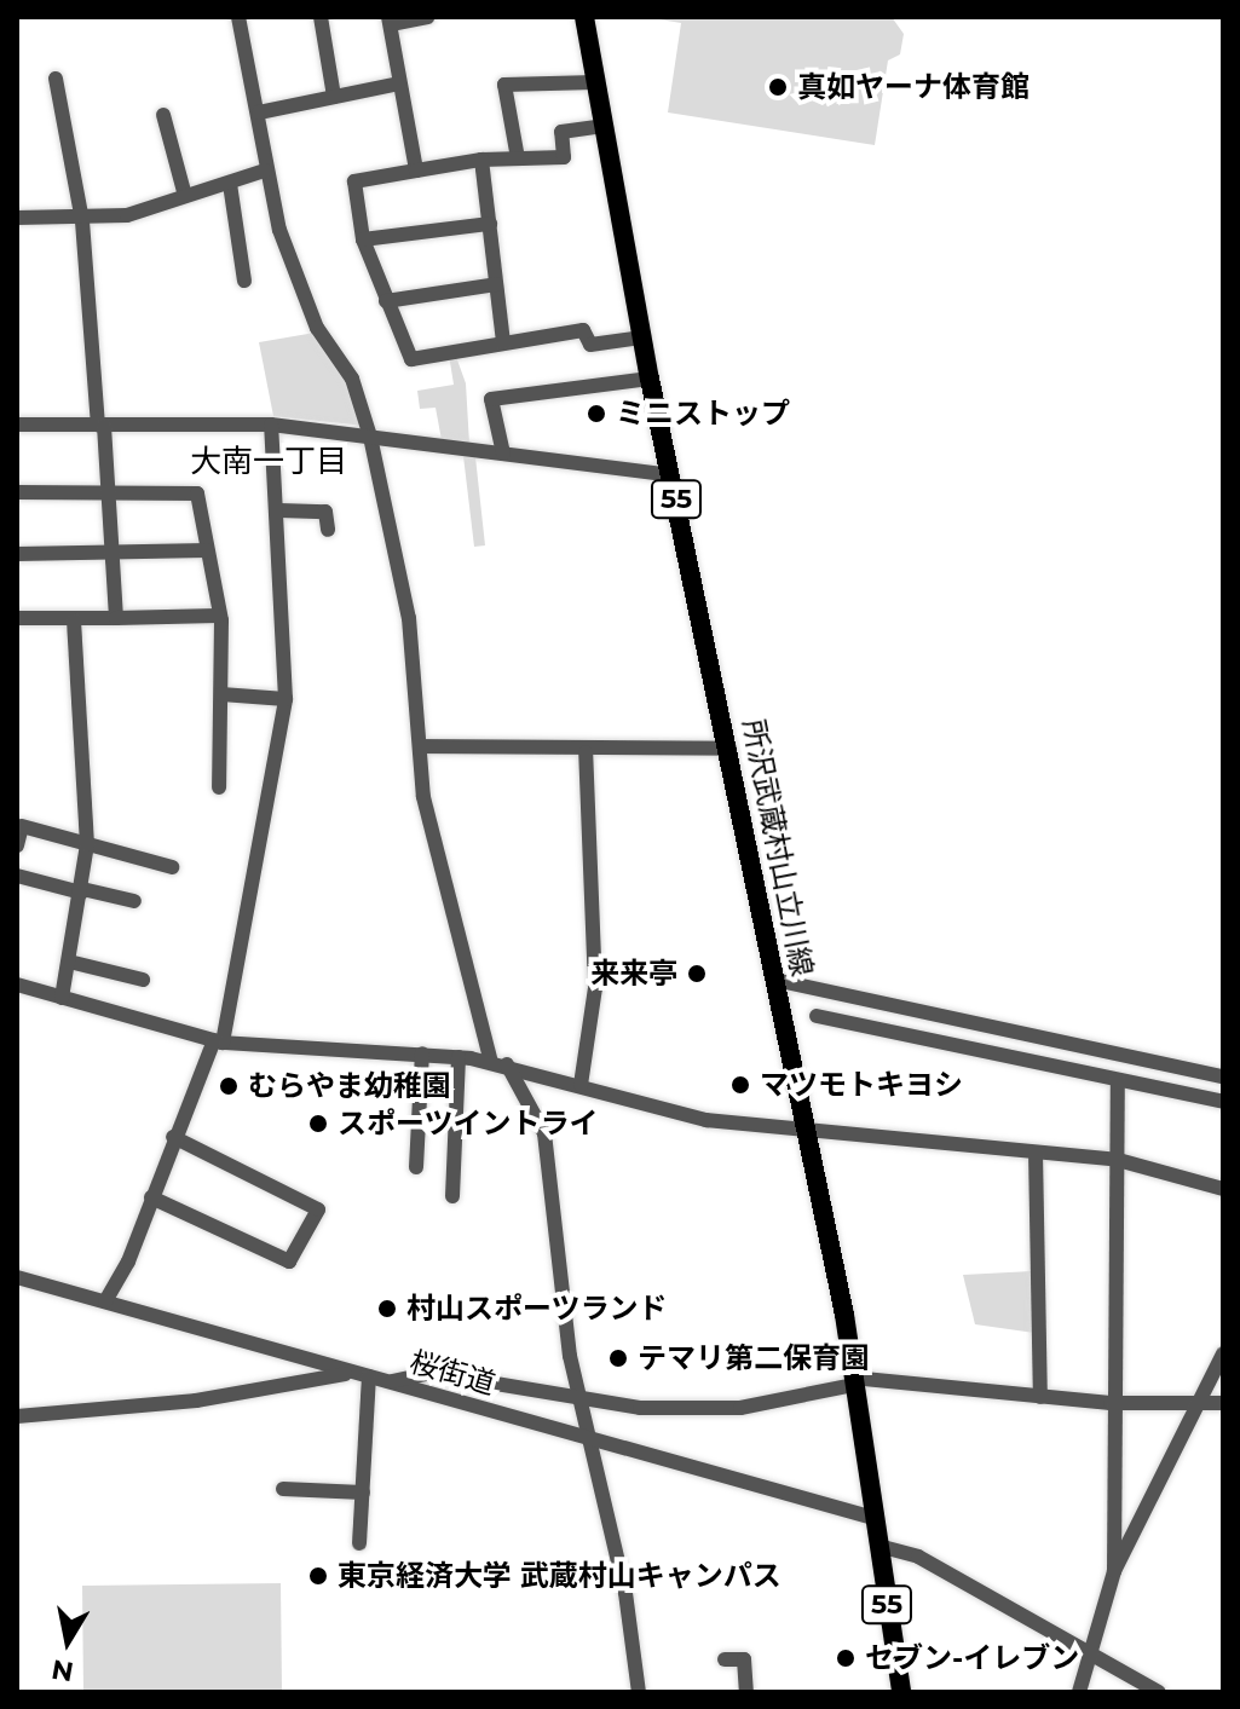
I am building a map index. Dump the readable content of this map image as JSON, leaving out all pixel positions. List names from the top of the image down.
{
  "streets": {
    "main road": ["55", "所沢武蔵村山立川線"],
    "street": ["桜街道"]
  },
  "crossings": [
    ["所沢武蔵村山立川線", "桜街道"]
  ],
  "districts": ["大南一丁目"],
  "places": [
    "真如ヤーナ体育館",
    "ミニストップ",
    "来来亭",
    "マツモトキヨシ",
    "むらやま幼稚園",
    "スポーツイントライ",
    "村山スポーツランド",
    "テマリ第二保育園",
    "東京経済大学 武蔵村山キャンパス",
    "セブン-イレブン"
  ],
  "north": "bottom"
}
